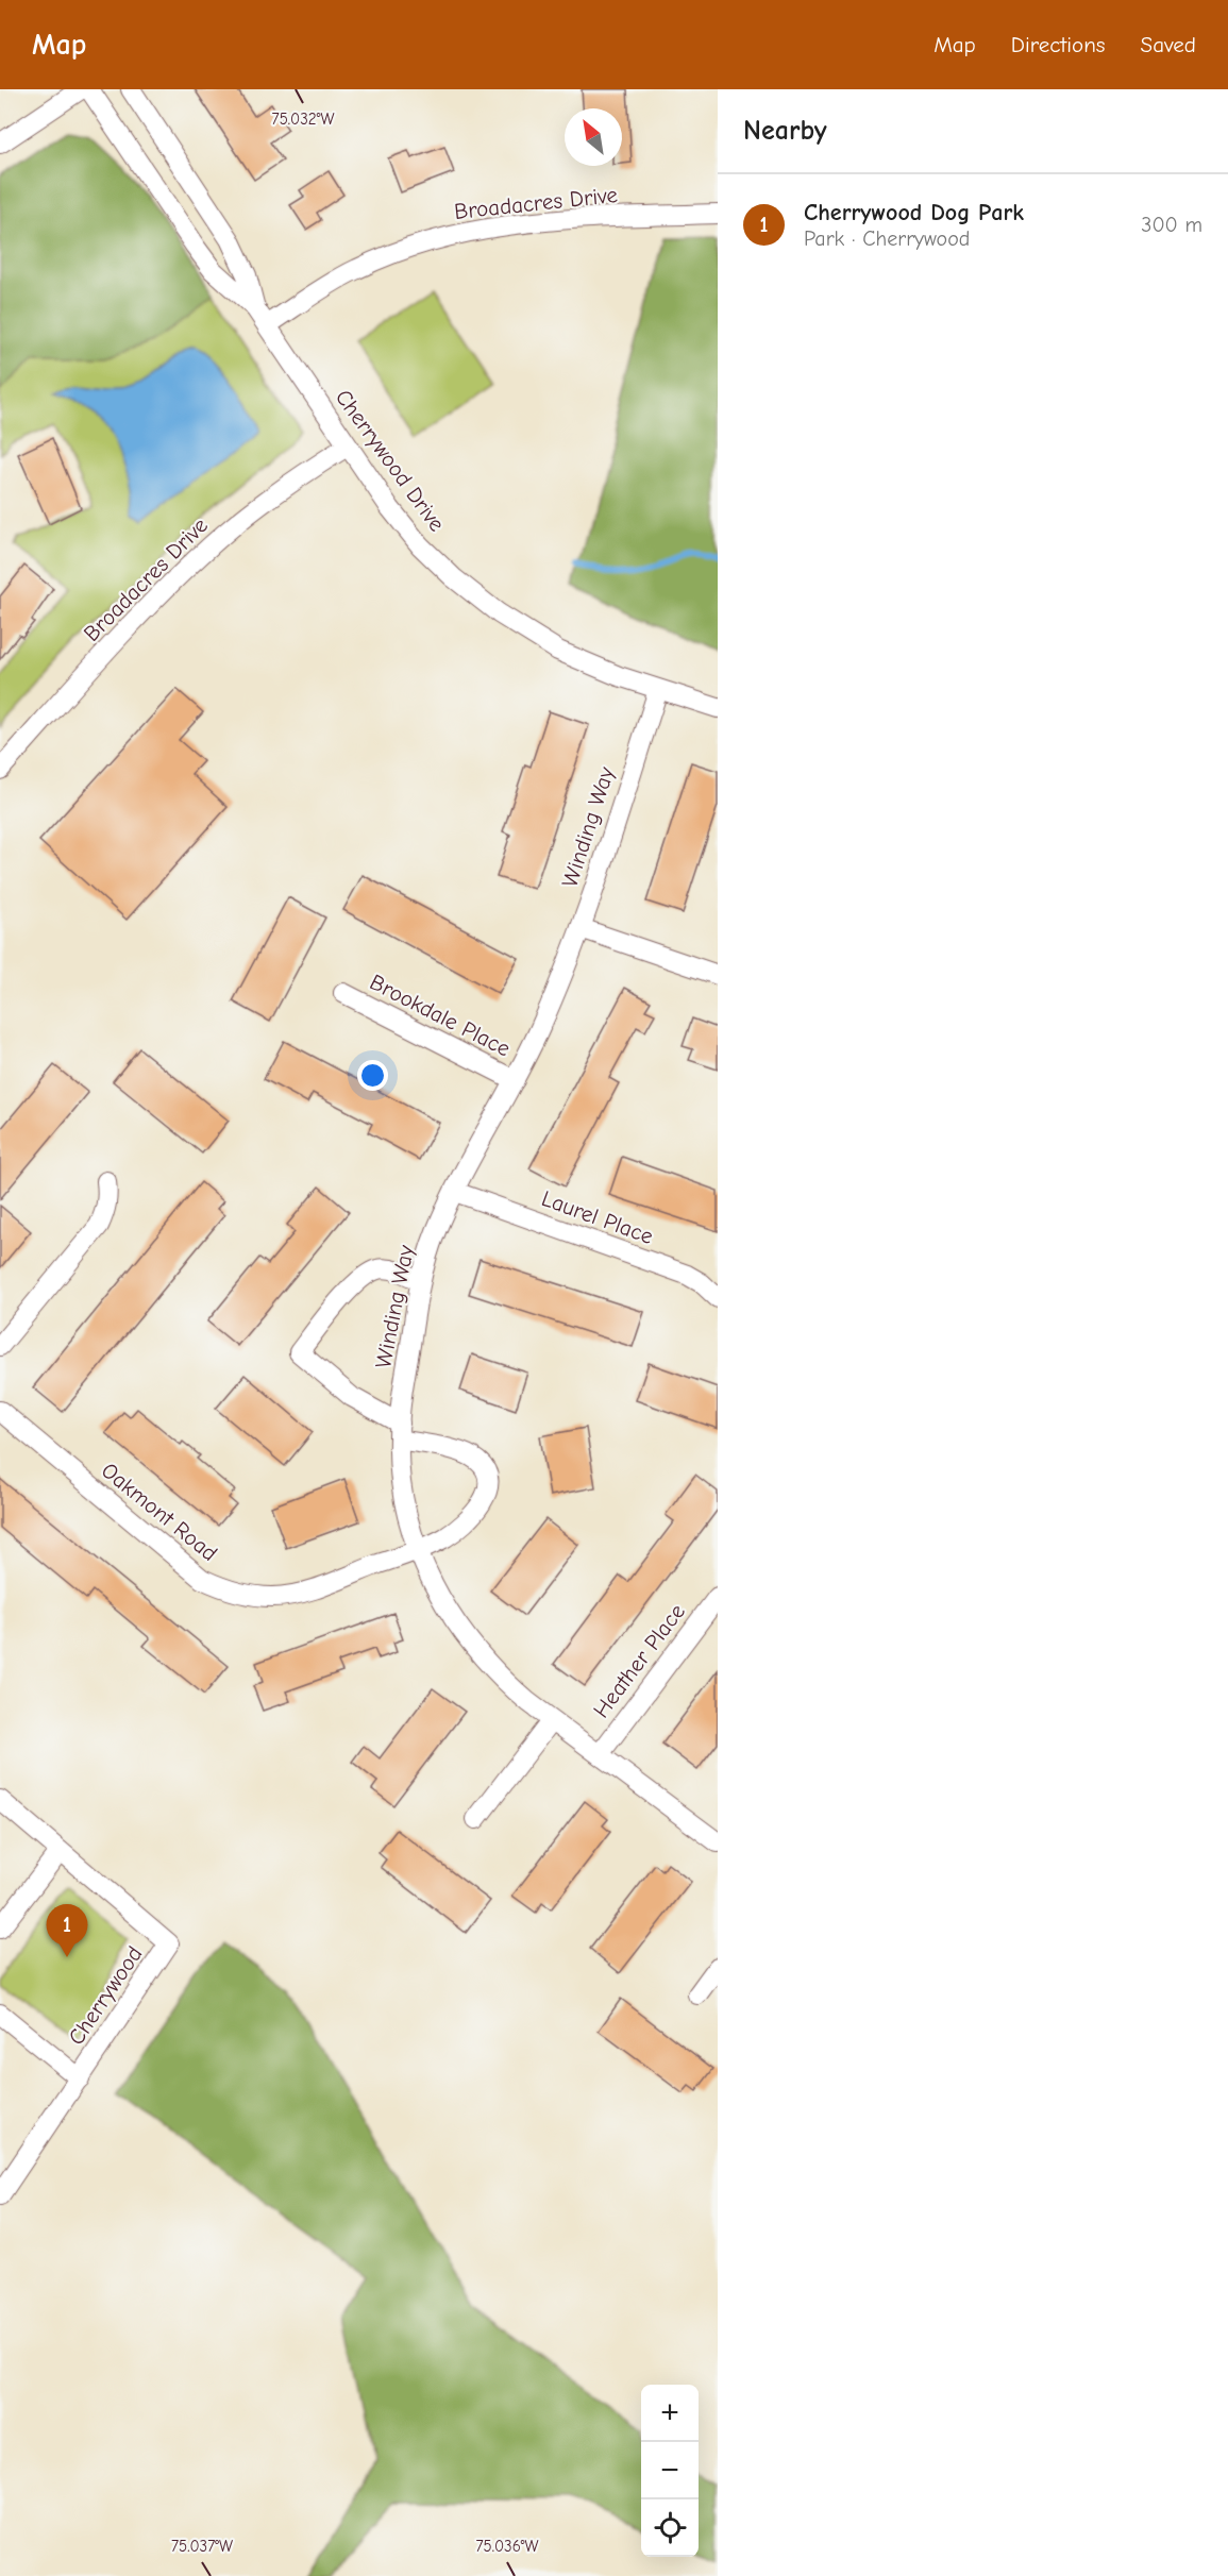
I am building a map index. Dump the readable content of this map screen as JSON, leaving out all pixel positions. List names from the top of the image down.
{
  "streets": {
    "street": [
      "Broadacres Drive",
      "Cherrywood Drive",
      "Winding Way",
      "Brookdale Place",
      "Laurel Place",
      "Oakmont Road",
      "Heather Place",
      "Cherrywood"
    ]
  },
  "crossings": [
    ["Broadacres Drive", "Cherrywood Drive"],
    ["Cherrywood Drive", "Winding Way"],
    ["Winding Way", "Brookdale Place"],
    ["Winding Way", "Laurel Place"],
    ["Winding Way", "Oakmont Road"],
    ["Winding Way", "Heather Place"]
  ],
  "north": "top left",
  "page": {
    "header": "Map",
    "nav": ["Map", "Directions", "Saved"],
    "heading": "Nearby",
    "list": [
      {
        "mark": "1",
        "name": "Cherrywood Dog Park",
        "note": "Park · Cherrywood",
        "value": "300 m"
      }
    ],
    "pins": "1",
    "map_buttons": ["+", "−"]
  },
  "coordinates": ["75.032°W", "75.037°W", "75.036°W"]
}
